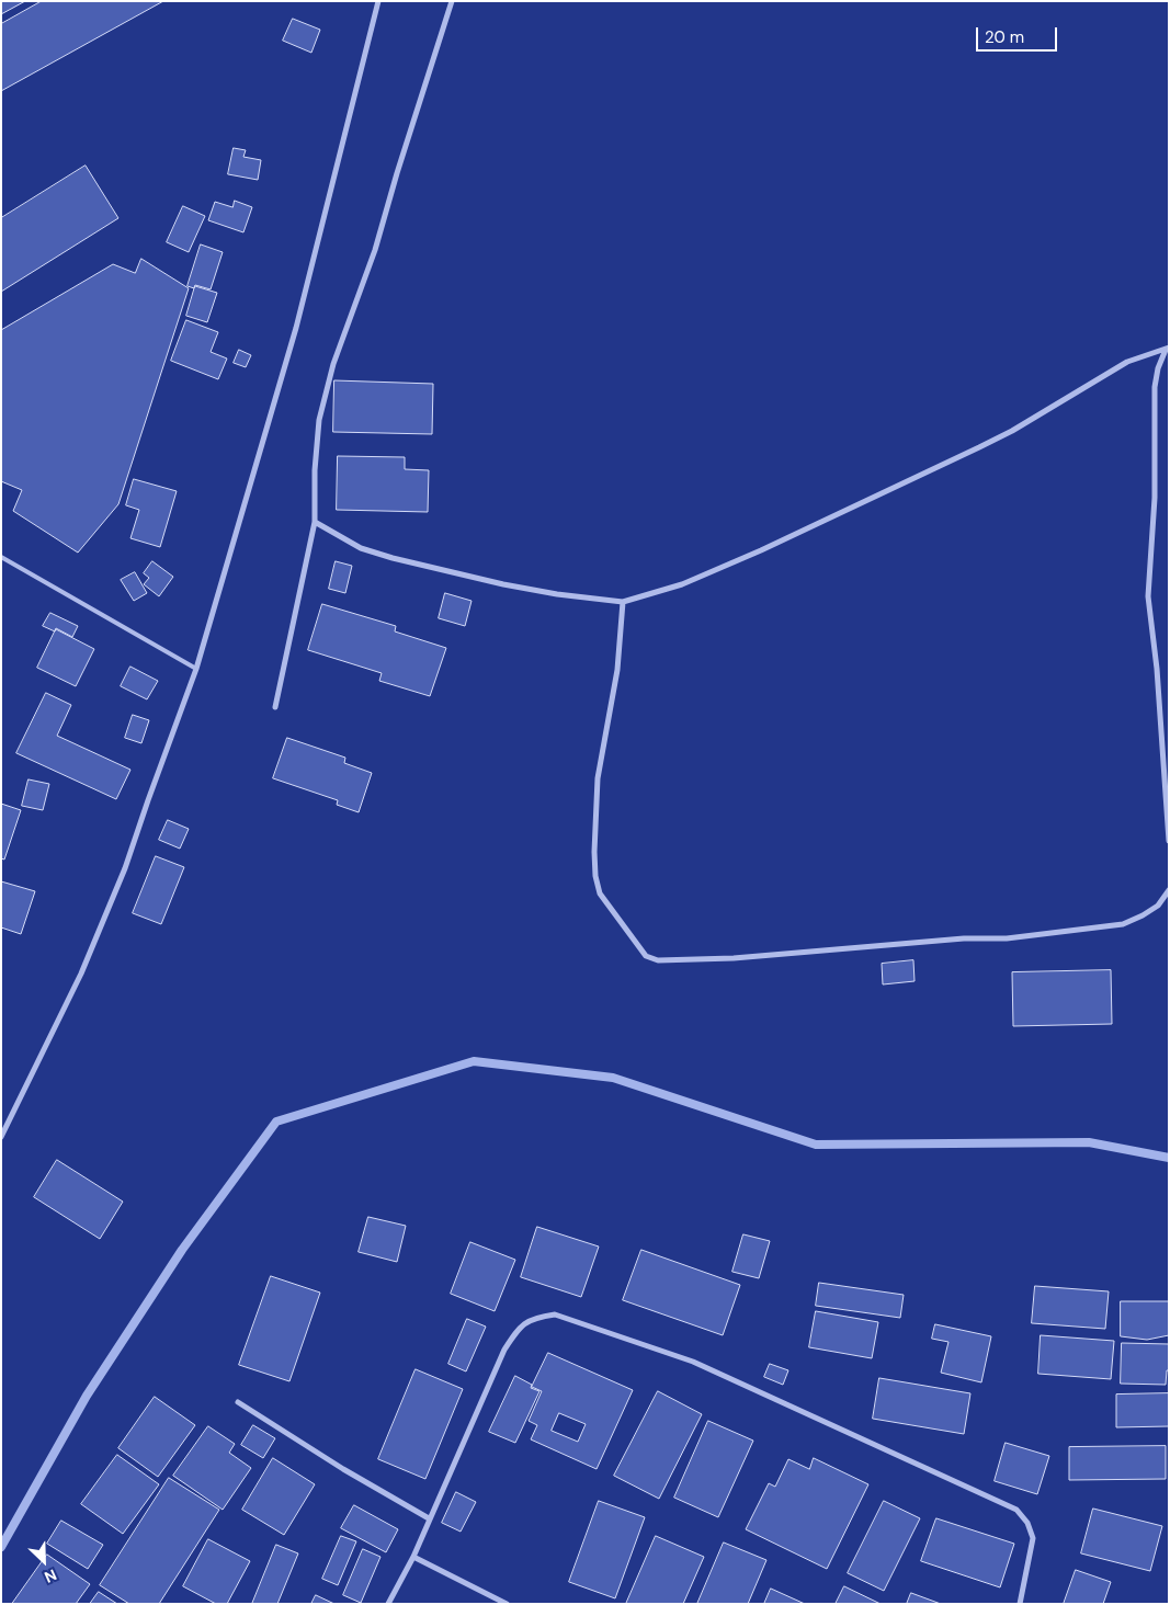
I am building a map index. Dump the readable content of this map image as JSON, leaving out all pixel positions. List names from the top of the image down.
{
  "scale_bar": "20 m",
  "north": "bottom right"
}
